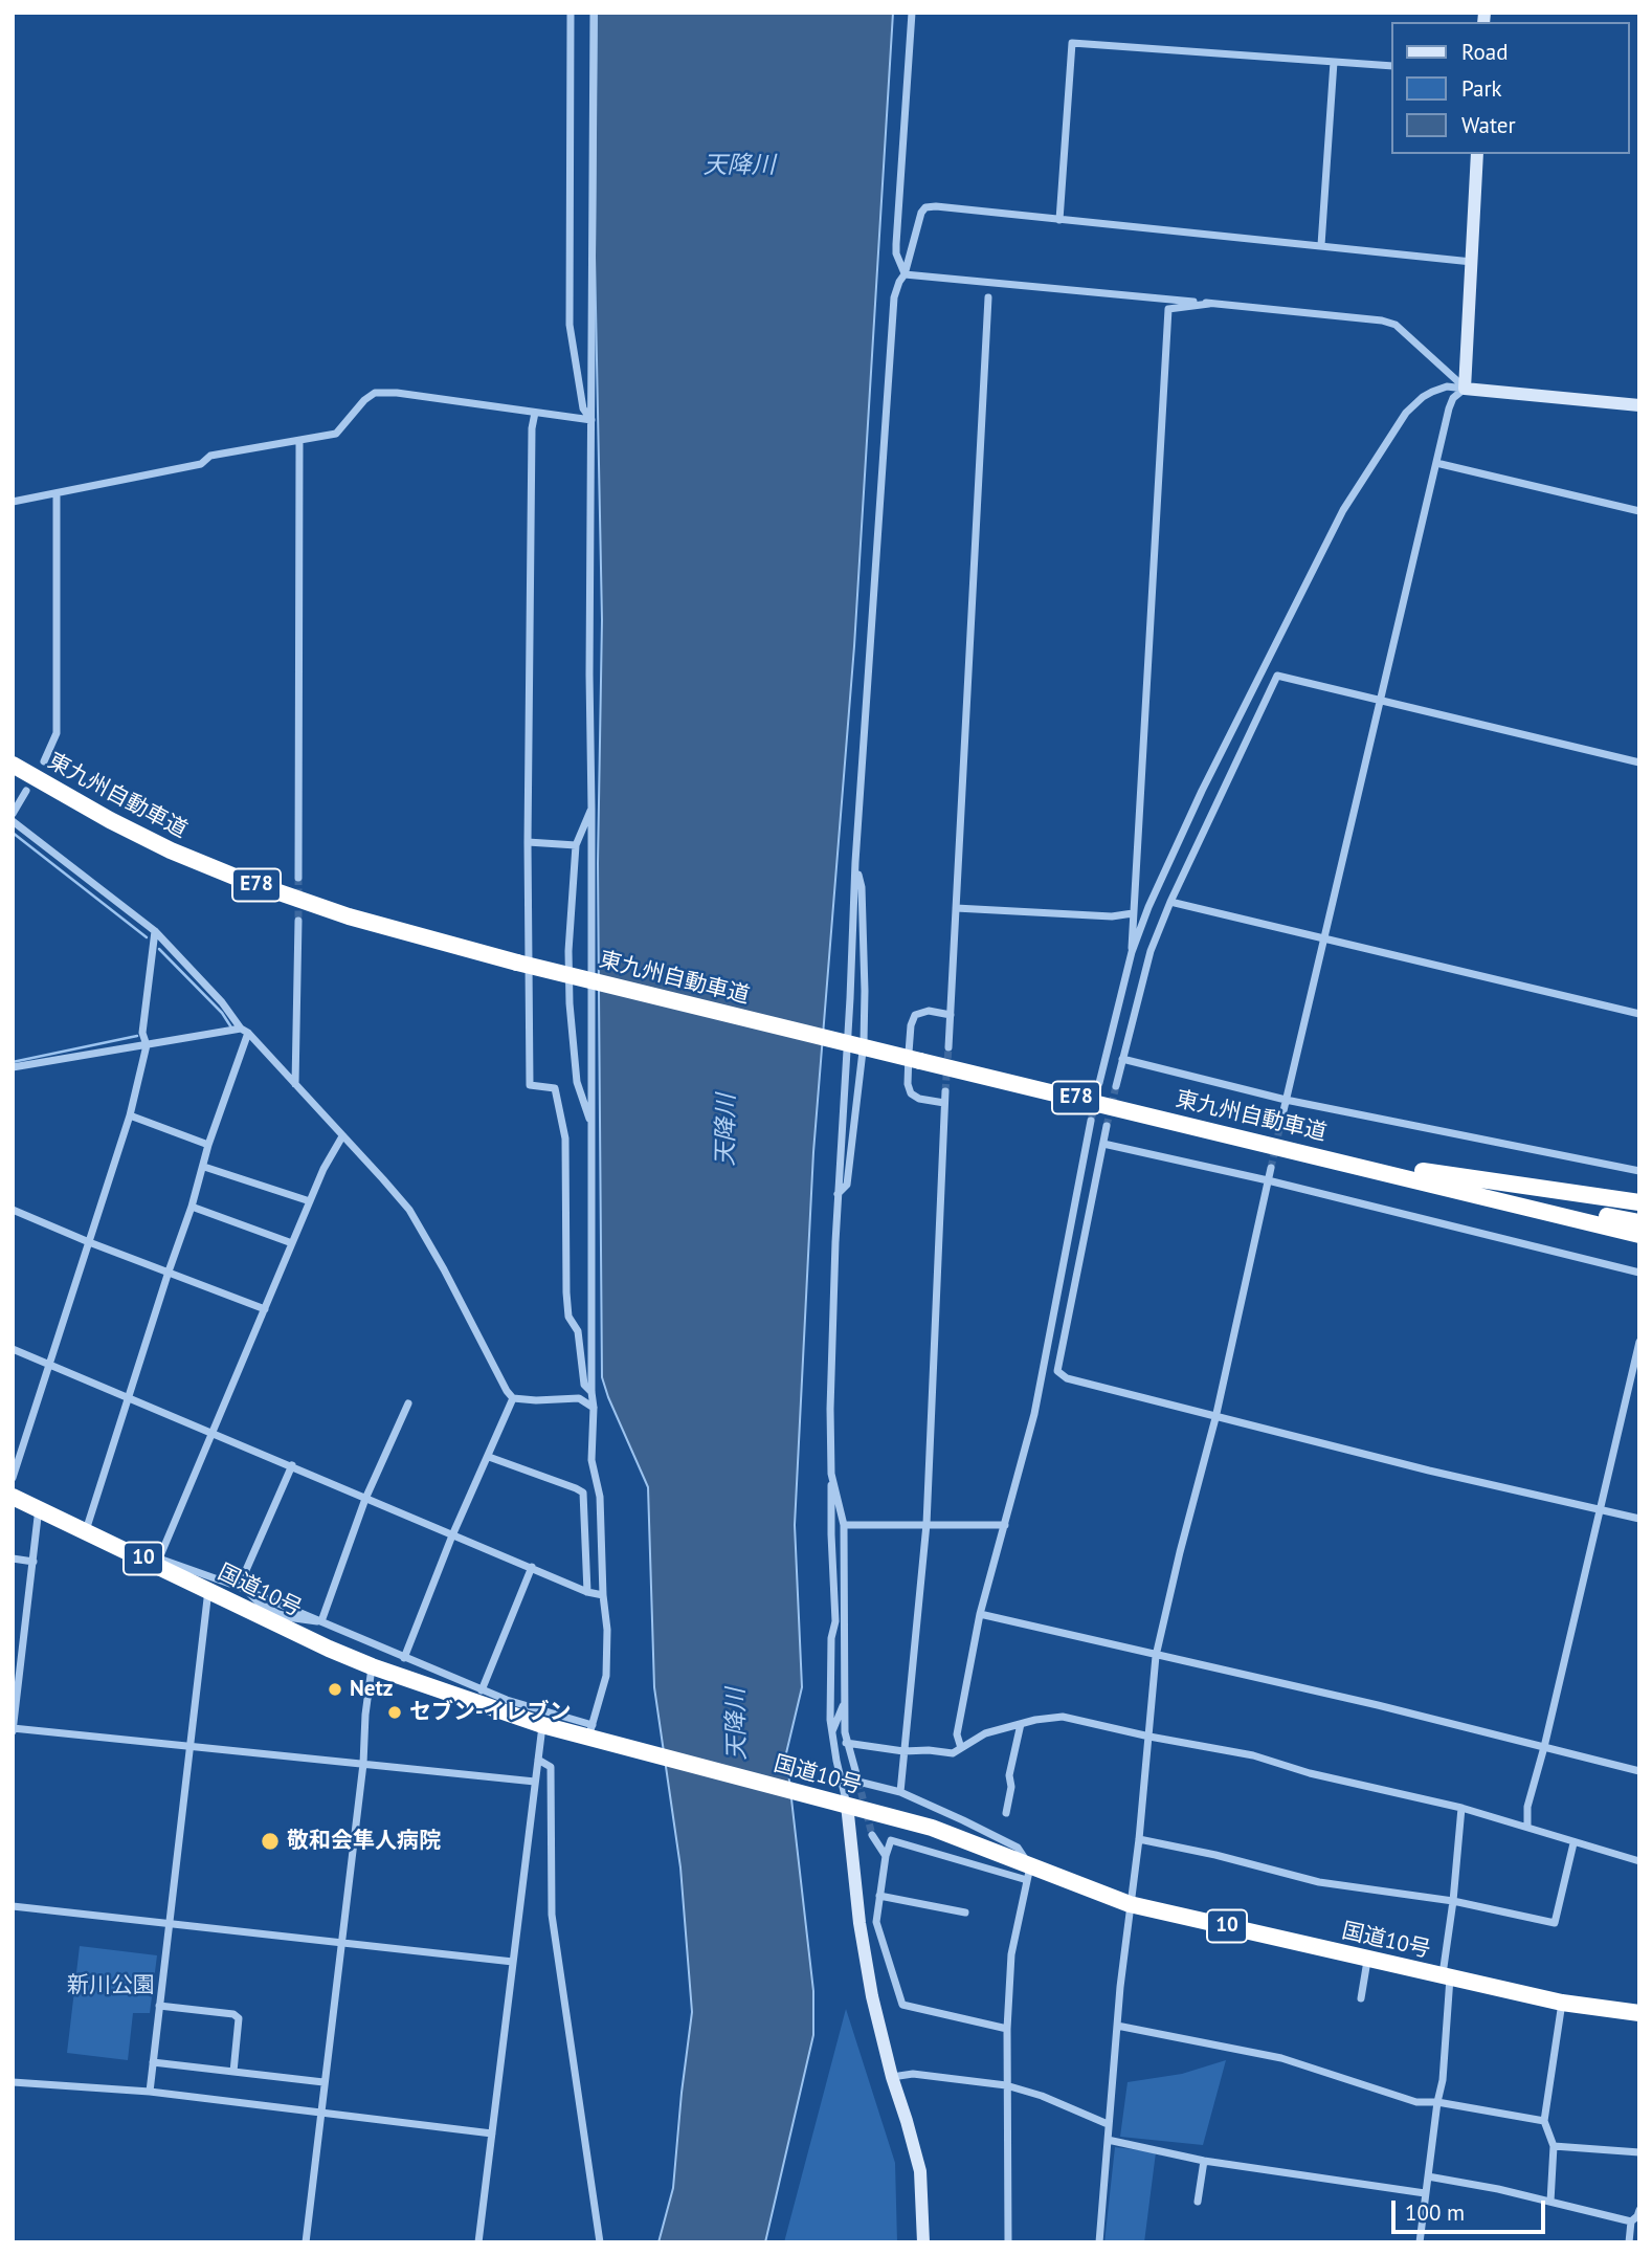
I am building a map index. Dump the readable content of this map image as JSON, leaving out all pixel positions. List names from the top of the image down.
{
  "streets": {
    "highway": [
      "東九州自動車道",
      "E78",
      "10",
      "国道10号"
    ]
  },
  "water": ["天降川"],
  "parks": ["新川公園"],
  "places": ["Netz", "セブン-イレブン", "敬和会隼人病院"],
  "legend": ["Road", "Park", "Water"],
  "scale_bar": "100 m"
}
